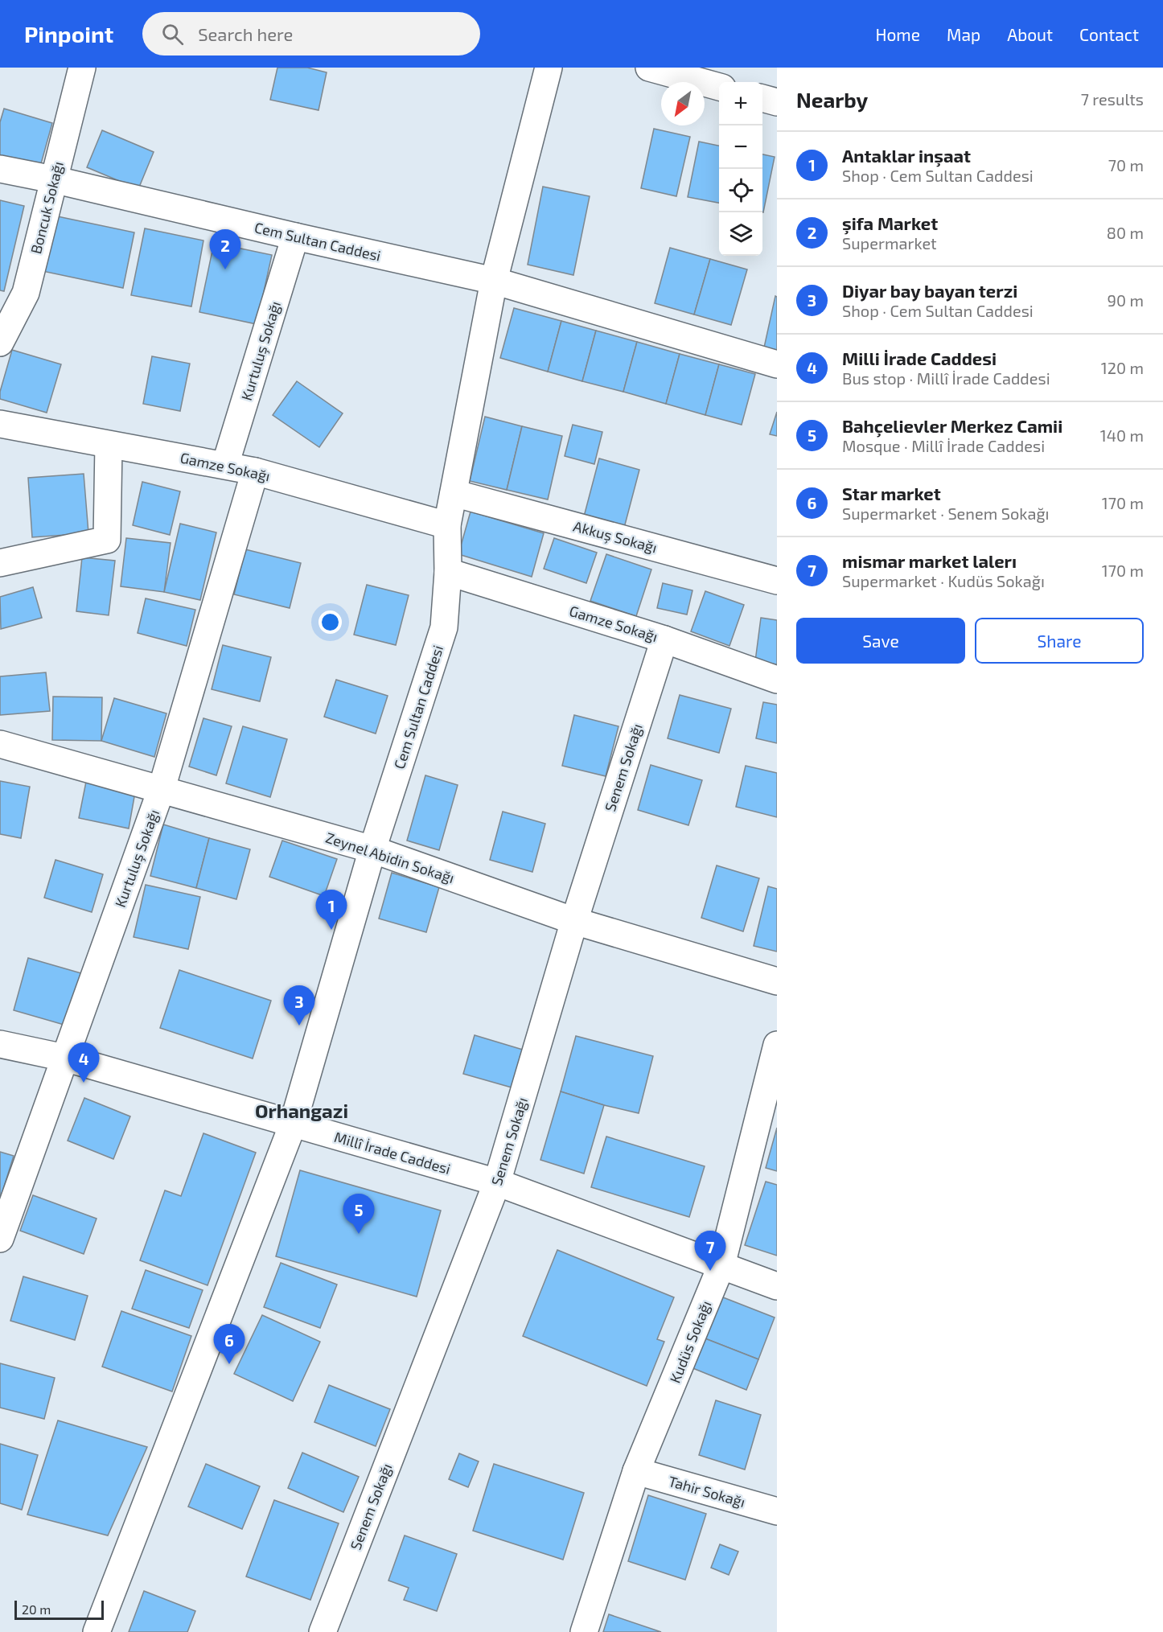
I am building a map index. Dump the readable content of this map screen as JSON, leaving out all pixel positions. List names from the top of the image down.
{
  "streets": {
    "street": [
      "Boncuk Sokağı",
      "Cem Sultan Caddesi",
      "Kurtuluş Sokağı",
      "Gamze Sokağı",
      "Akkuş Sokağı",
      "Senem Sokağı",
      "Zeynel Abidin Sokağı",
      "Millî İrade Caddesi",
      "Kudüs Sokağı",
      "Tahir Sokağı"
    ]
  },
  "crossings": [
    ["Boncuk Sokağı", "Cem Sultan Caddesi"],
    ["Cem Sultan Caddesi", "Kurtuluş Sokağı"],
    ["Cem Sultan Caddesi", "Gamze Sokağı"],
    ["Cem Sultan Caddesi", "Akkuş Sokağı"],
    ["Cem Sultan Caddesi", "Zeynel Abidin Sokağı"],
    ["Cem Sultan Caddesi", "Millî İrade Caddesi"],
    ["Kurtuluş Sokağı", "Gamze Sokağı"],
    ["Kurtuluş Sokağı", "Zeynel Abidin Sokağı"],
    ["Kurtuluş Sokağı", "Millî İrade Caddesi"],
    ["Gamze Sokağı", "Senem Sokağı"],
    ["Senem Sokağı", "Zeynel Abidin Sokağı"],
    ["Senem Sokağı", "Millî İrade Caddesi"],
    ["Millî İrade Caddesi", "Kudüs Sokağı"],
    ["Kudüs Sokağı", "Tahir Sokağı"]
  ],
  "districts": ["Orhangazi"],
  "scale_bar": "20 m",
  "north": "bottom left",
  "page": {
    "header": "Pinpoint",
    "search": "Search here",
    "nav": [
      "Home",
      "Map",
      "About",
      "Contact"
    ],
    "heading": ["Nearby", "7 results"],
    "map_buttons": ["+", "−"],
    "list": [
      {
        "mark": "1",
        "name": "Antaklar inşaat",
        "note": "Shop · Cem Sultan Caddesi",
        "value": "70 m"
      },
      {
        "mark": "2",
        "name": "şifa Market",
        "note": "Supermarket",
        "value": "80 m"
      },
      {
        "mark": "3",
        "name": "Diyar bay bayan terzi",
        "note": "Shop · Cem Sultan Caddesi",
        "value": "90 m"
      },
      {
        "mark": "4",
        "name": "Milli İrade Caddesi",
        "note": "Bus stop · Millî İrade Caddesi",
        "value": "120 m"
      },
      {
        "mark": "5",
        "name": "Bahçelievler Merkez Camii",
        "note": "Mosque · Millî İrade Caddesi",
        "value": "140 m"
      },
      {
        "mark": "6",
        "name": "Star market",
        "note": "Supermarket · Senem Sokağı",
        "value": "170 m"
      },
      {
        "mark": "7",
        "name": "mismar market lalerı",
        "note": "Supermarket · Kudüs Sokağı",
        "value": "170 m"
      }
    ],
    "pins": [
      "2",
      "1",
      "3",
      "4",
      "5",
      "7",
      "6"
    ],
    "buttons": ["Save", "Share"],
    "scale": "20 m"
  }
}
